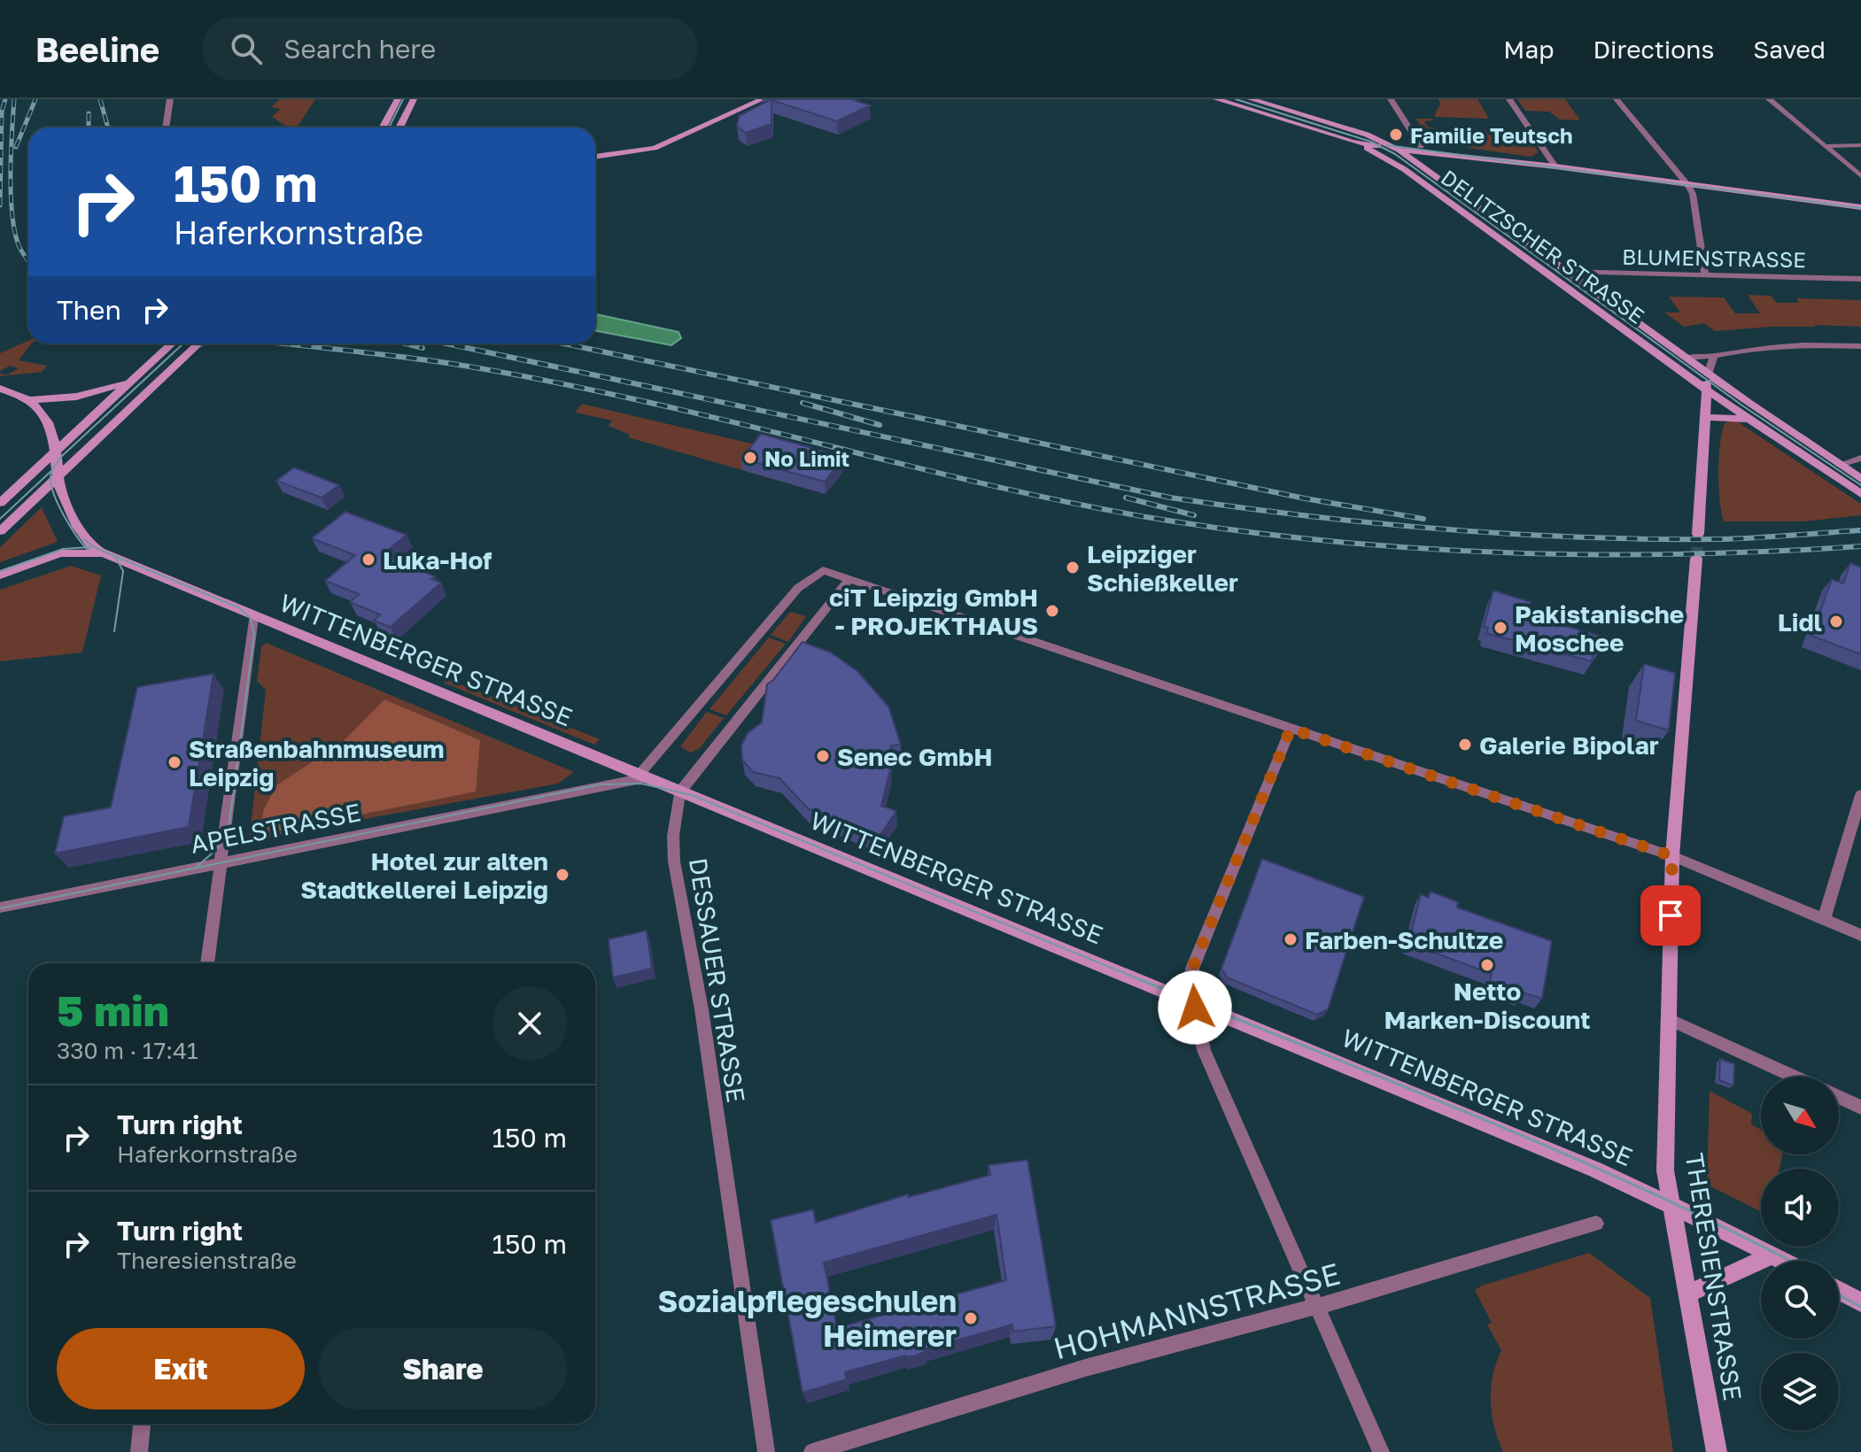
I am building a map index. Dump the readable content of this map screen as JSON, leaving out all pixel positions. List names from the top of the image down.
{
  "streets": {
    "main road": ["DELITZSCHER STRASSE", "WITTENBERGER STRASSE", "THERESIENSTRASSE"],
    "street": [
      "BLUMENSTRASSE",
      "APELSTRASSE",
      "DESSAUER STRASSE",
      "HOHMANNSTRASSE"
    ]
  },
  "crossings": [
    ["DELITZSCHER STRASSE", "BLUMENSTRASSE"],
    ["WITTENBERGER STRASSE", "APELSTRASSE"],
    ["WITTENBERGER STRASSE", "DESSAUER STRASSE"],
    ["WITTENBERGER STRASSE", "THERESIENSTRASSE"]
  ],
  "places": [
    "Familie Teutsch",
    "No Limit",
    "Luka-Hof",
    "Leipziger Schießkeller",
    "ciT Leipzig GmbH - PROJEKTHAUS",
    "Lidl",
    "Pakistanische Moschee",
    "Galerie Bipolar",
    "Senec GmbH",
    "Straßenbahnmuseum Leipzig",
    "Hotel zur alten Stadtkellerei Leipzig",
    "Farben-Schultze",
    "Netto Marken-Discount",
    "Sozialpflegeschulen Heimerer"
  ],
  "north": "bottom right",
  "page": {
    "header": "Beeline",
    "search": "Search here",
    "nav": ["Map", "Directions", "Saved"],
    "turn": ["150 m", "Haferkornstraße"],
    "then": "Then",
    "heading": ["5 min", "330 m · 17:41"],
    "list": [
      {
        "name": "Turn right",
        "note": "Haferkornstraße",
        "value": "150 m"
      },
      {
        "name": "Turn right",
        "note": "Theresienstraße",
        "value": "150 m"
      }
    ],
    "buttons": ["Exit", "Share"]
  }
}
